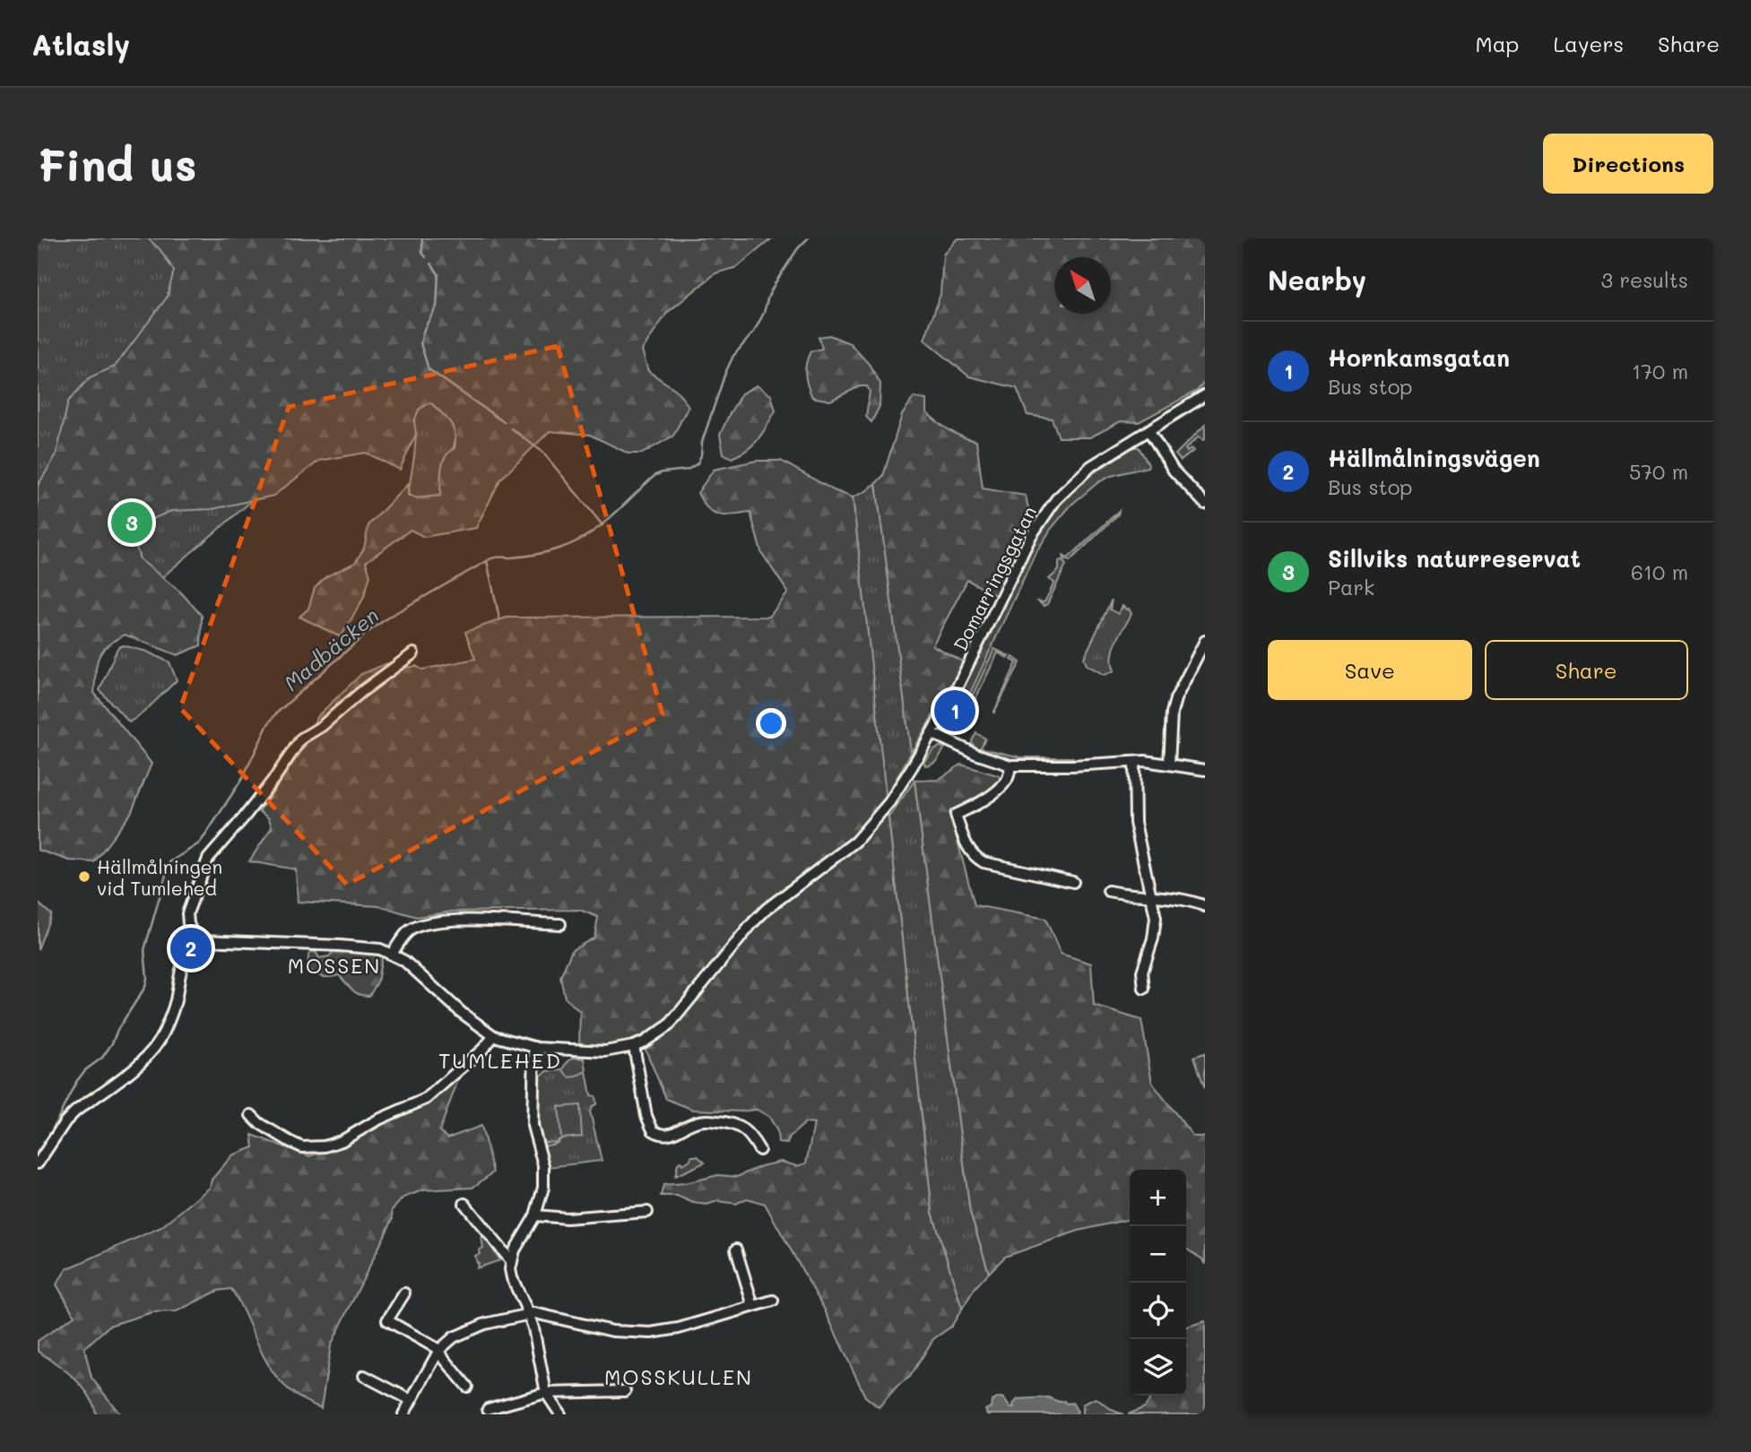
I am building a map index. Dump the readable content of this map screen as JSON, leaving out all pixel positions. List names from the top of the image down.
{
  "streets": {
    "street": ["Domarringsgatan"]
  },
  "districts": ["MOSSEN", "TUMLEHED", "MOSSKULLEN"],
  "water": ["Madbäcken"],
  "places": ["Hällmålningen vid Tumlehed"],
  "north": "top left",
  "page": {
    "header": "Atlasly",
    "nav": ["Map", "Layers", "Share"],
    "buttons": [
      "Directions",
      ["Save", "Share"]
    ],
    "title": "Find us",
    "heading": ["Nearby", "3 results"],
    "list": [
      {
        "mark": "1",
        "name": "Hornkamsgatan",
        "note": "Bus stop",
        "value": "170 m"
      },
      {
        "mark": "2",
        "name": "Hällmålningsvägen",
        "note": "Bus stop",
        "value": "570 m"
      },
      {
        "mark": "3",
        "name": "Sillviks naturreservat",
        "note": "Park",
        "value": "610 m"
      }
    ],
    "pins": ["3", "1", "2"],
    "map_buttons": ["+", "−"]
  }
}
